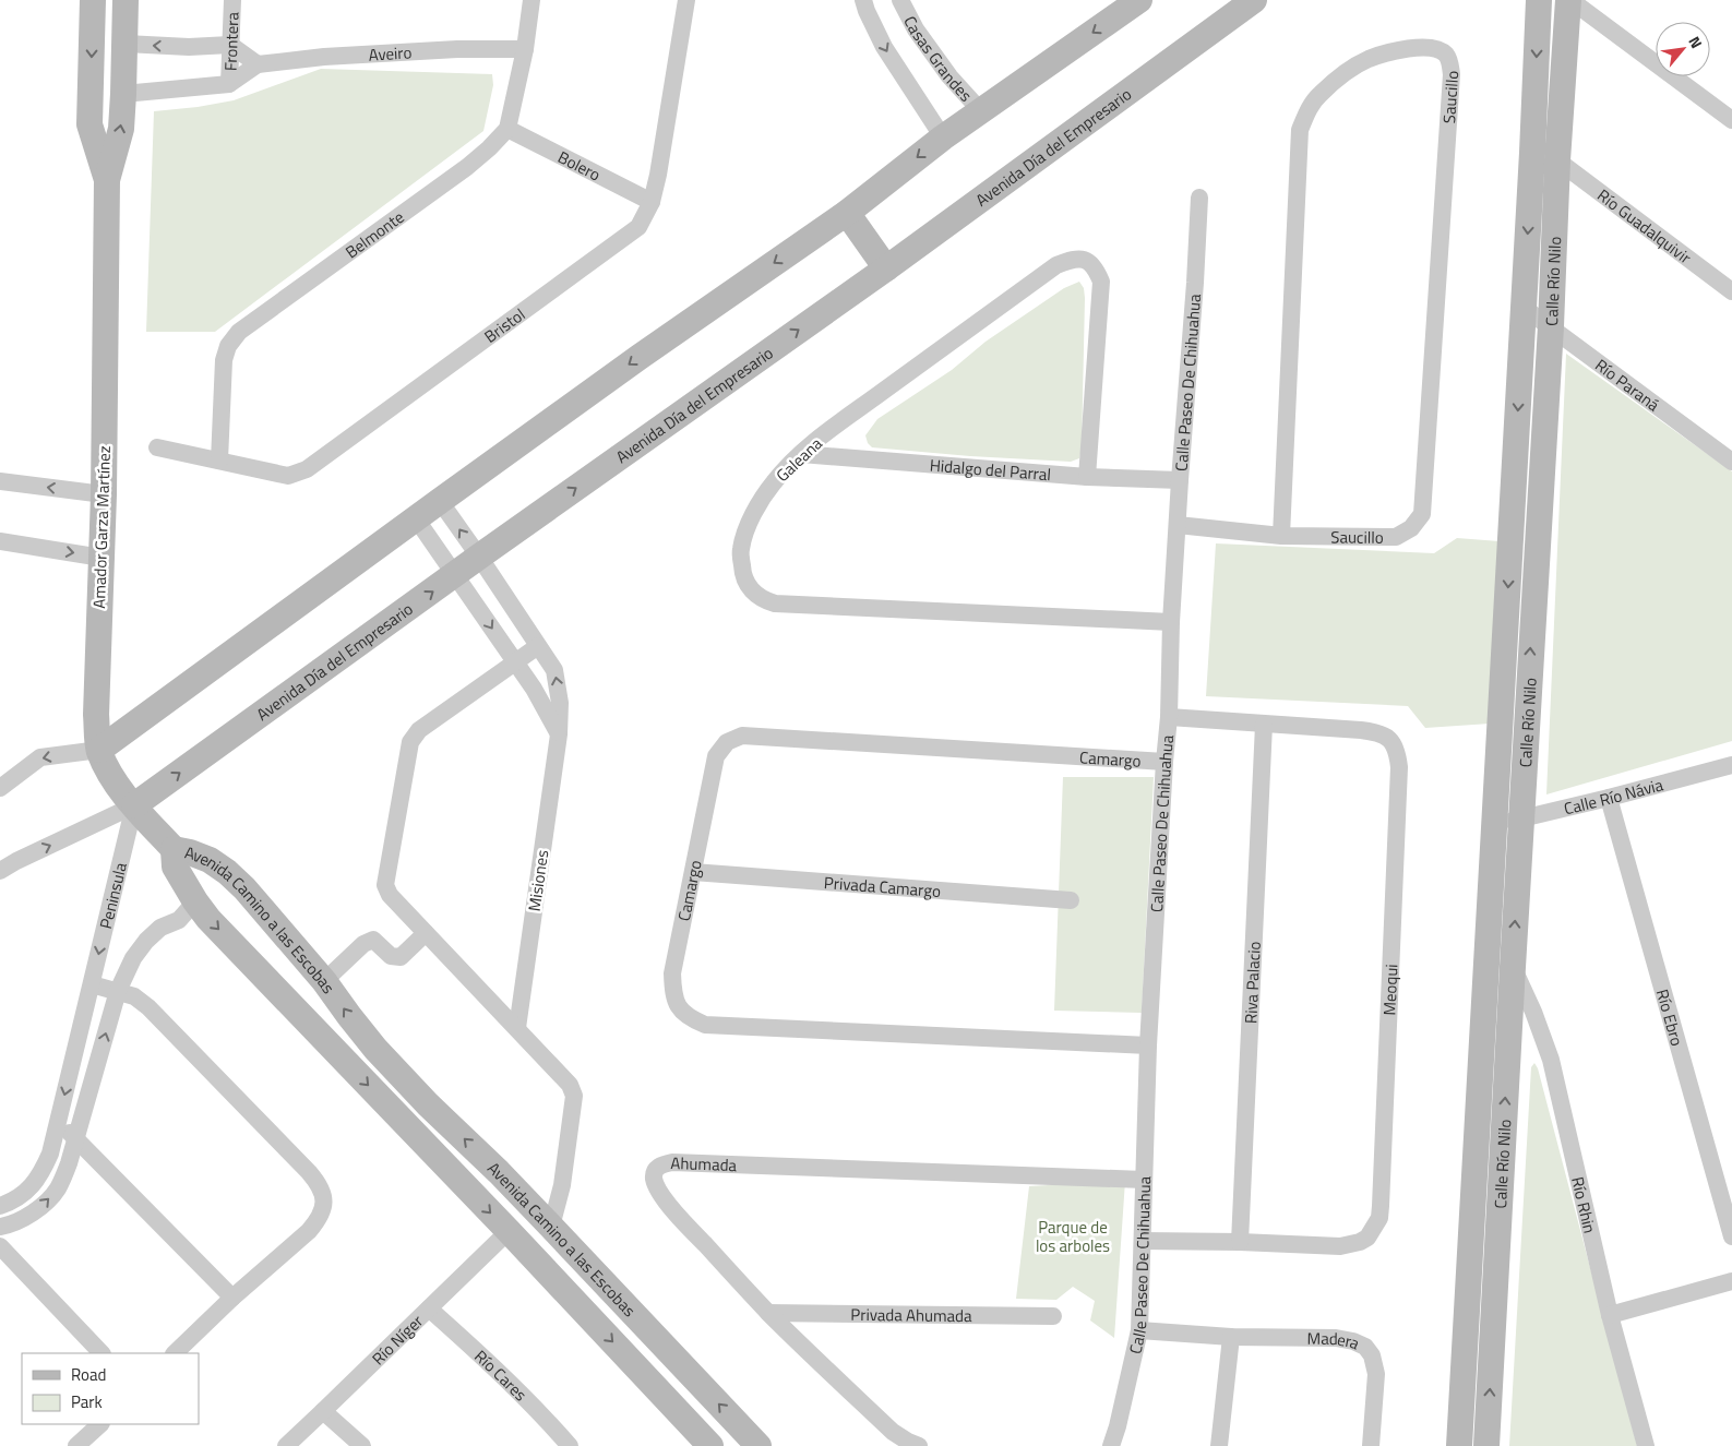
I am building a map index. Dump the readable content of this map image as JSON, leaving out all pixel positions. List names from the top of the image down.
{
  "streets": {
    "street": [
      "Frontera",
      "Aveiro",
      "Casas Grandes",
      "Saucillo",
      "Avenida Día del Empresario",
      "Bolero",
      "Río Guadalquivir",
      "Belmonte",
      "Calle Río Nilo",
      "Bristol",
      "Calle Paseo De Chihuahua",
      "Río Paraná",
      "Galeana",
      "Hidalgo del Parral",
      "Amador Garza Martínez",
      "Camargo",
      "Calle Río Návia",
      "Misiones",
      "Privada Camargo",
      "Peninsula",
      "Avenida Camino a las Escobas",
      "Riva Palacio",
      "Meoqui",
      "Río Ebro",
      "Ahumada",
      "Río Rhin",
      "Privada Ahumada",
      "Río Níger",
      "Madera",
      "Río Cares"
    ]
  },
  "crossings": [
    ["Frontera", "Aveiro"],
    ["Aveiro", "Amador Garza Martínez"],
    ["Saucillo", "Calle Paseo De Chihuahua"],
    ["Avenida Día del Empresario", "Amador Garza Martínez"],
    ["Avenida Día del Empresario", "Misiones"],
    ["Avenida Día del Empresario", "Peninsula"],
    ["Bolero", "Belmonte"],
    ["Bolero", "Bristol"],
    ["Río Guadalquivir", "Calle Río Nilo"],
    ["Belmonte", "Bristol"],
    ["Calle Río Nilo", "Río Paraná"],
    ["Calle Río Nilo", "Calle Río Návia"],
    ["Calle Río Nilo", "Río Rhin"],
    ["Calle Paseo De Chihuahua", "Galeana"],
    ["Calle Paseo De Chihuahua", "Hidalgo del Parral"],
    ["Calle Paseo De Chihuahua", "Camargo"],
    ["Calle Paseo De Chihuahua", "Meoqui"],
    ["Calle Paseo De Chihuahua", "Ahumada"],
    ["Calle Paseo De Chihuahua", "Madera"],
    ["Galeana", "Hidalgo del Parral"],
    ["Amador Garza Martínez", "Peninsula"],
    ["Amador Garza Martínez", "Avenida Camino a las Escobas"],
    ["Camargo", "Privada Camargo"],
    ["Calle Río Návia", "Río Ebro"],
    ["Avenida Camino a las Escobas", "Río Níger"],
    ["Riva Palacio", "Meoqui"],
    ["Ahumada", "Privada Ahumada"],
    ["Río Níger", "Río Cares"]
  ],
  "parks": ["Parque de los arboles"],
  "legend": ["Road", "Park"],
  "north": "top right"
}
